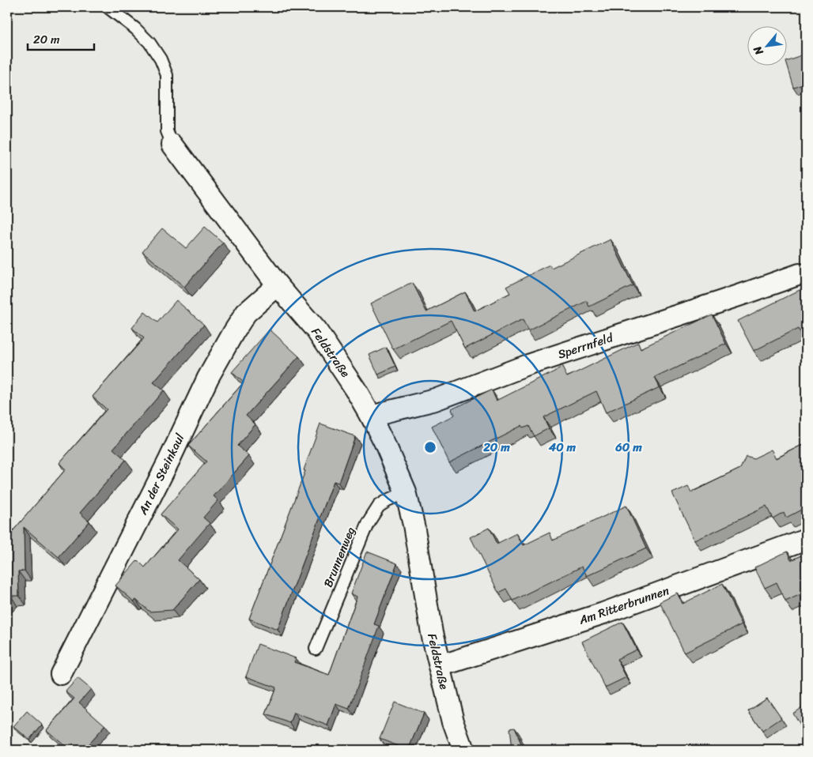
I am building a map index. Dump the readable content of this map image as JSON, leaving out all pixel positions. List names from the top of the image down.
{
  "streets": {
    "street": [
      "Sperrnfeld",
      "Feldstraße",
      "An der Steinkaul",
      "Am Ritterbrunnen"
    ],
    "lane": ["Brunnenweg"]
  },
  "crossings": [
    ["Sperrnfeld", "Feldstraße"],
    ["Feldstraße", "An der Steinkaul"],
    ["Feldstraße", "Brunnenweg"],
    ["Feldstraße", "Am Ritterbrunnen"]
  ],
  "scale_bar": "20 m",
  "north": "bottom left",
  "rings": ["20 m", "40 m", "60 m"]
}
